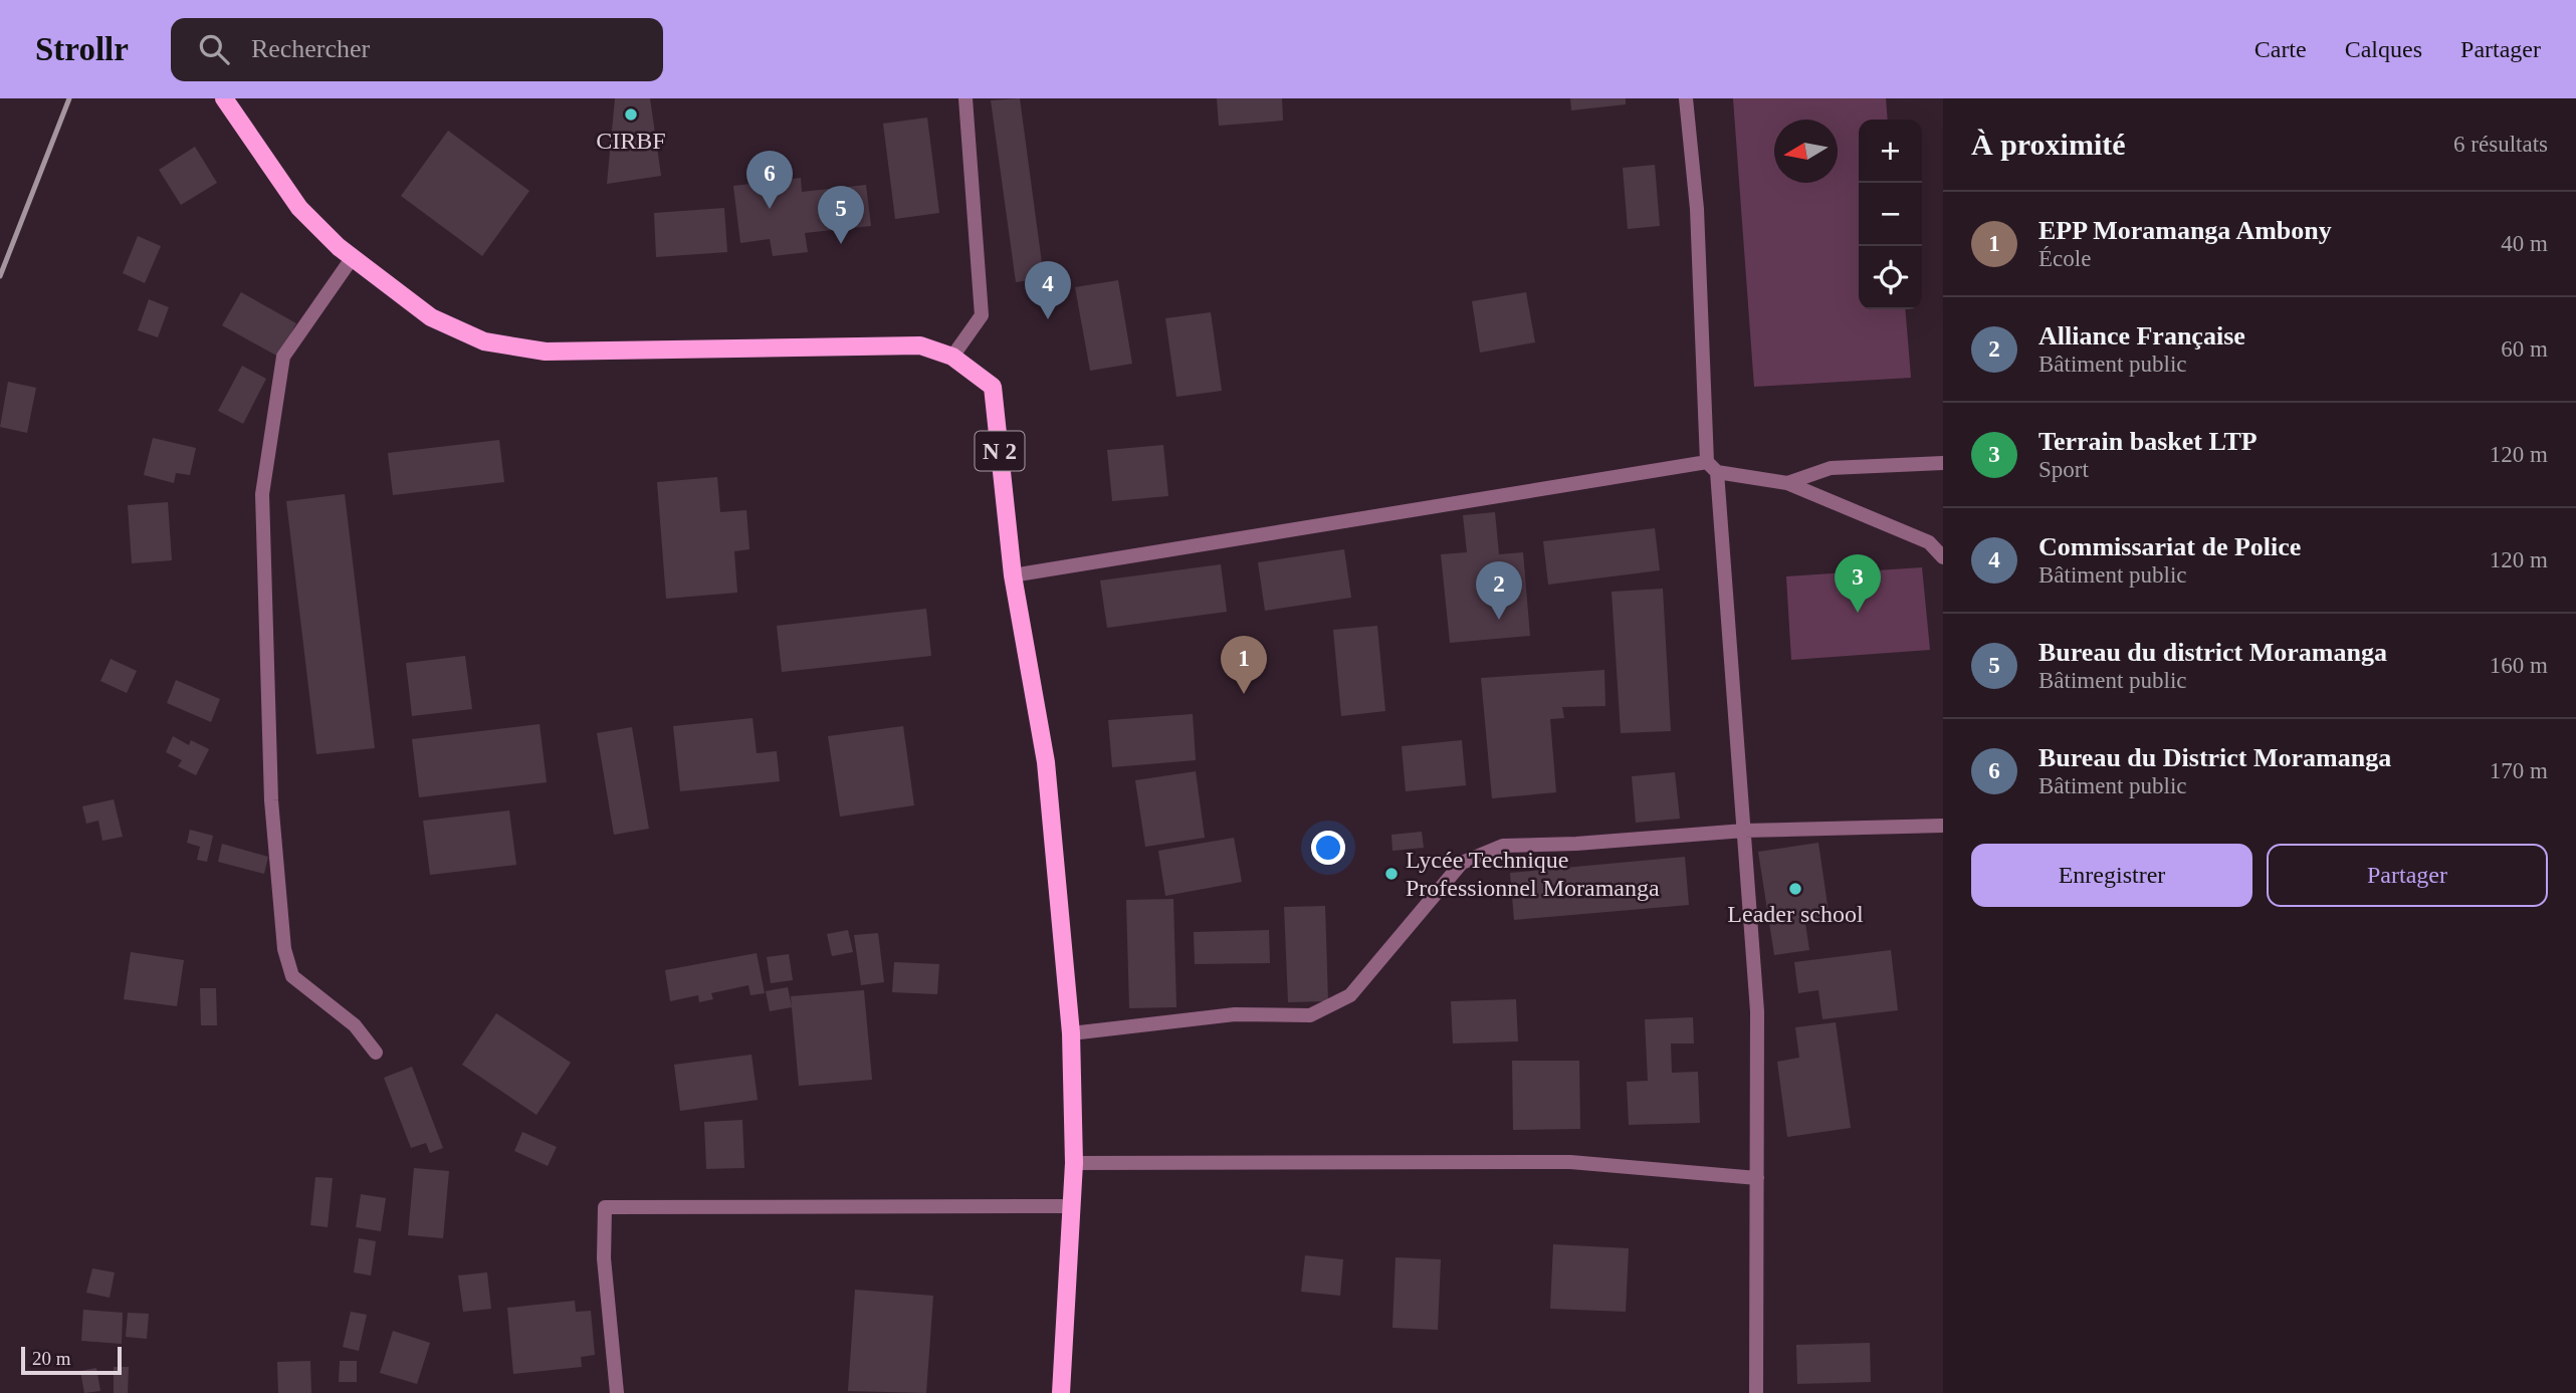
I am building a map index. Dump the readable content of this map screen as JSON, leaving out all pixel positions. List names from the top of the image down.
{
  "streets": {
    "main road": ["N 2"]
  },
  "places": ["CIRBF", "Lycée Technique Professionnel Moramanga", "Leader school"],
  "scale_bar": "20 m",
  "north": "left",
  "page": {
    "header": "Strollr",
    "search": "Rechercher",
    "nav": ["Carte", "Calques", "Partager"],
    "heading": ["À proximité", "6 résultats"],
    "map_buttons": ["+", "−"],
    "pins": [
      "6",
      "5",
      "4",
      "3",
      "2",
      "1"
    ],
    "list": [
      {
        "mark": "1",
        "name": "EPP Moramanga Ambony",
        "note": "École",
        "value": "40 m"
      },
      {
        "mark": "2",
        "name": "Alliance Française",
        "note": "Bâtiment public",
        "value": "60 m"
      },
      {
        "mark": "3",
        "name": "Terrain basket LTP",
        "note": "Sport",
        "value": "120 m"
      },
      {
        "mark": "4",
        "name": "Commissariat de Police",
        "note": "Bâtiment public",
        "value": "120 m"
      },
      {
        "mark": "5",
        "name": "Bureau du district Moramanga",
        "note": "Bâtiment public",
        "value": "160 m"
      },
      {
        "mark": "6",
        "name": "Bureau du District Moramanga",
        "note": "Bâtiment public",
        "value": "170 m"
      }
    ],
    "buttons": ["Enregistrer", "Partager"],
    "scale": "20 m"
  }
}
